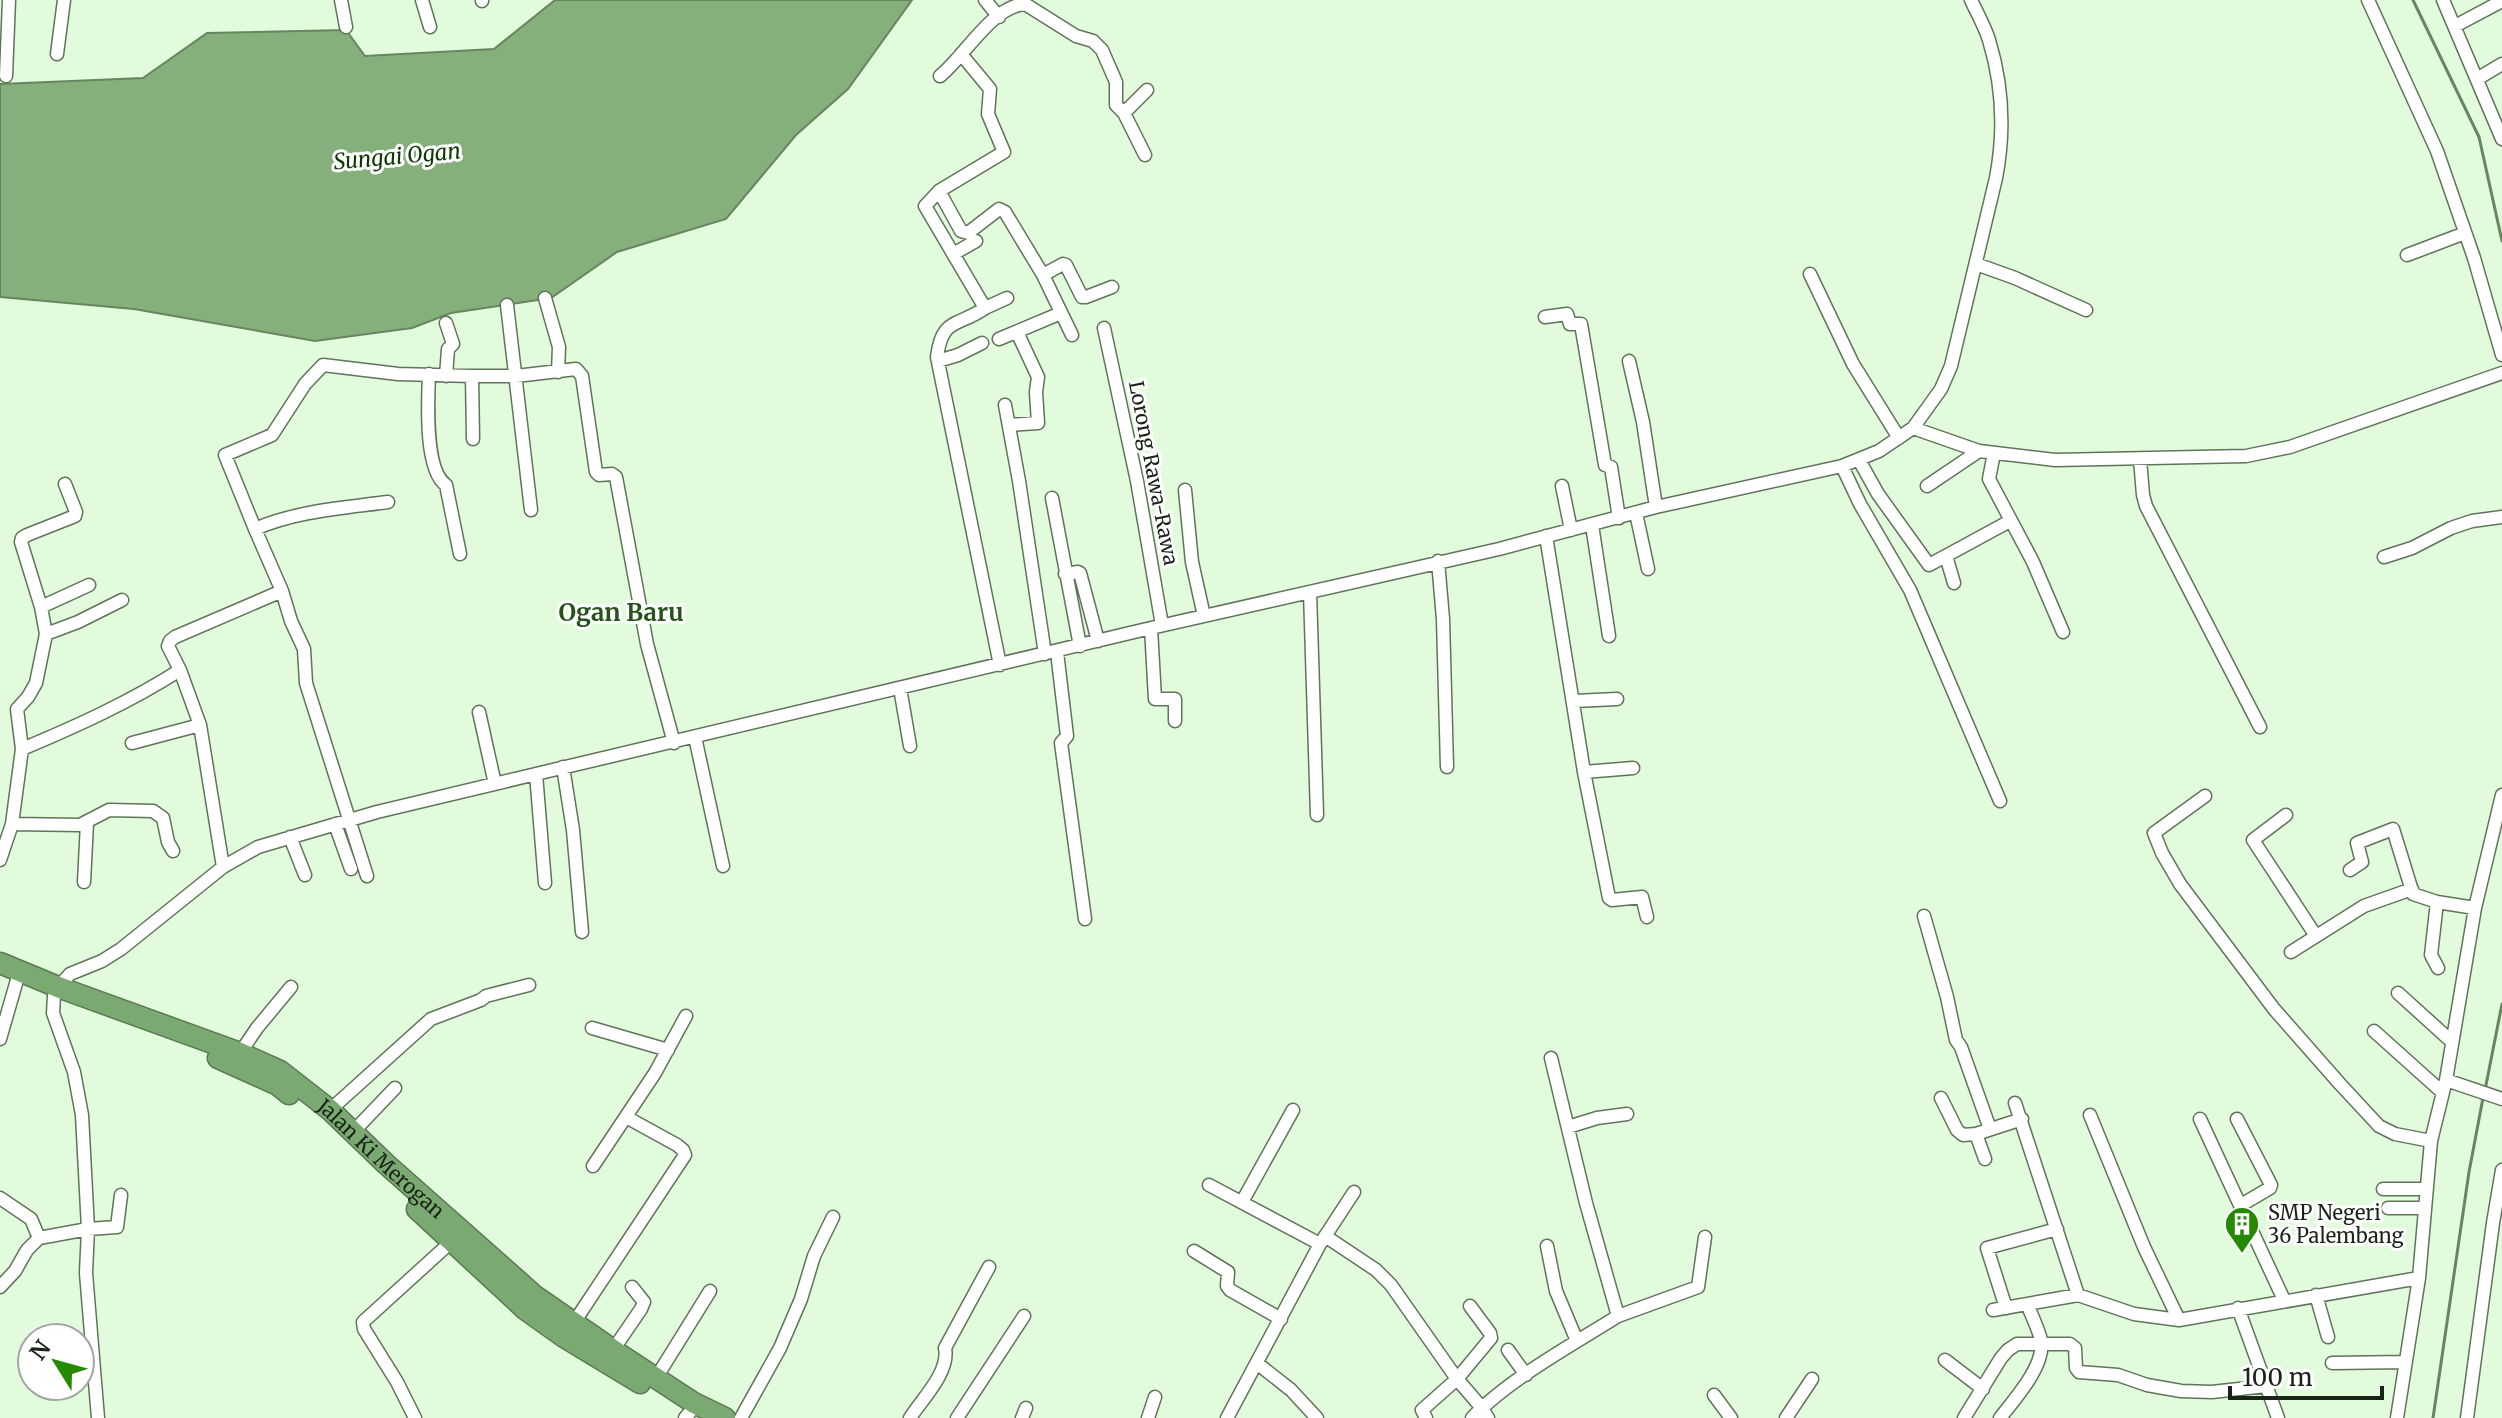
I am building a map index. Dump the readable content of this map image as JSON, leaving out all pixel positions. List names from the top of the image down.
{
  "streets": {
    "highway": ["Jalan Ki Merogan"],
    "street": ["Lorong Rawa-Rawa"]
  },
  "districts": ["Ogan Baru"],
  "water": ["Sungai Ogan"],
  "places": {
    "building": ["SMP Negeri 36 Palembang"]
  },
  "scale_bar": "100 m",
  "north": "top left"
}
